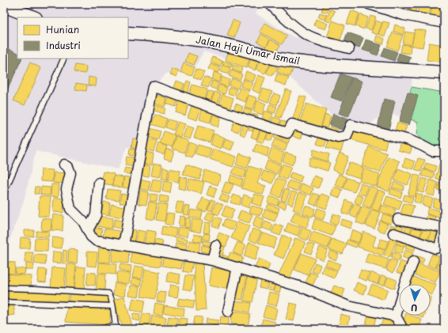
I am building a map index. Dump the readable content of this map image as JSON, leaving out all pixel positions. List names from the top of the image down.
{
  "streets": {
    "main road": ["Jalan Haji Umar Ismail"]
  },
  "legend": ["Hunian", "Industri"],
  "north": "bottom"
}
